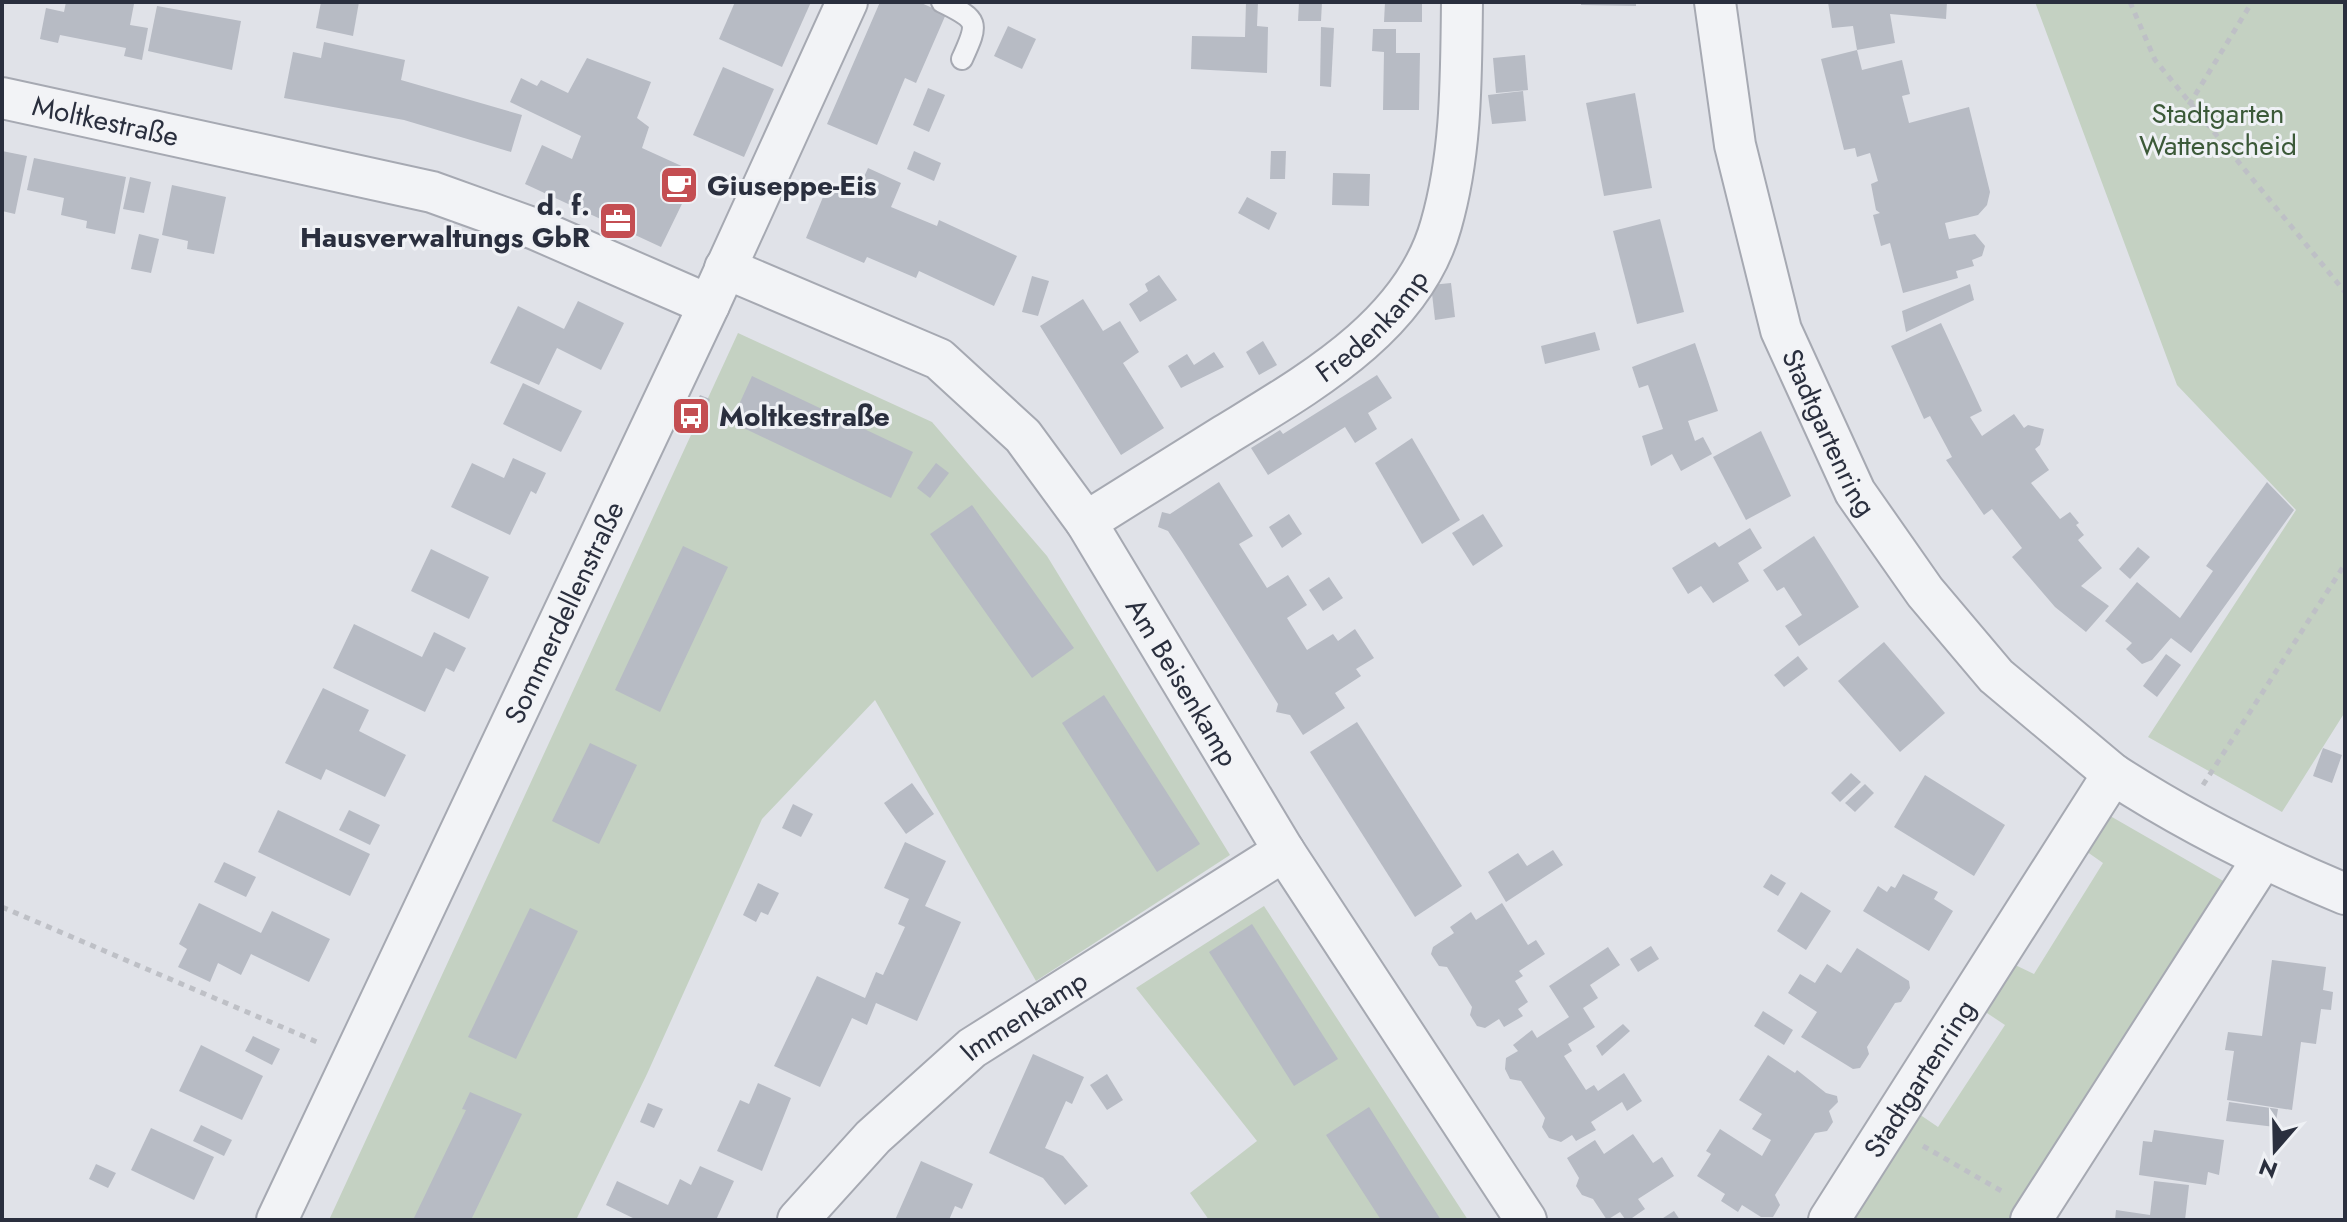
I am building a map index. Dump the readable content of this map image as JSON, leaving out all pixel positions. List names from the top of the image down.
{
  "streets": {
    "street": [
      "Moltkestraße",
      "Fredenkamp",
      "Stadtgartenring",
      "Sommerdellenstraße",
      "Am Beisenkamp",
      "Immenkamp"
    ]
  },
  "crossings": [
    ["Moltkestraße", "Sommerdellenstraße"],
    ["Fredenkamp", "Am Beisenkamp"],
    ["Sommerdellenstraße", "Am Beisenkamp"],
    ["Am Beisenkamp", "Immenkamp"]
  ],
  "parks": ["Stadtgarten Wattenscheid"],
  "places": {
    "cafe": ["Giuseppe-Eis"],
    "office": ["d. f. Hausverwaltungs GbR"],
    "bus stop": ["Moltkestraße"]
  },
  "north": "bottom"
}
